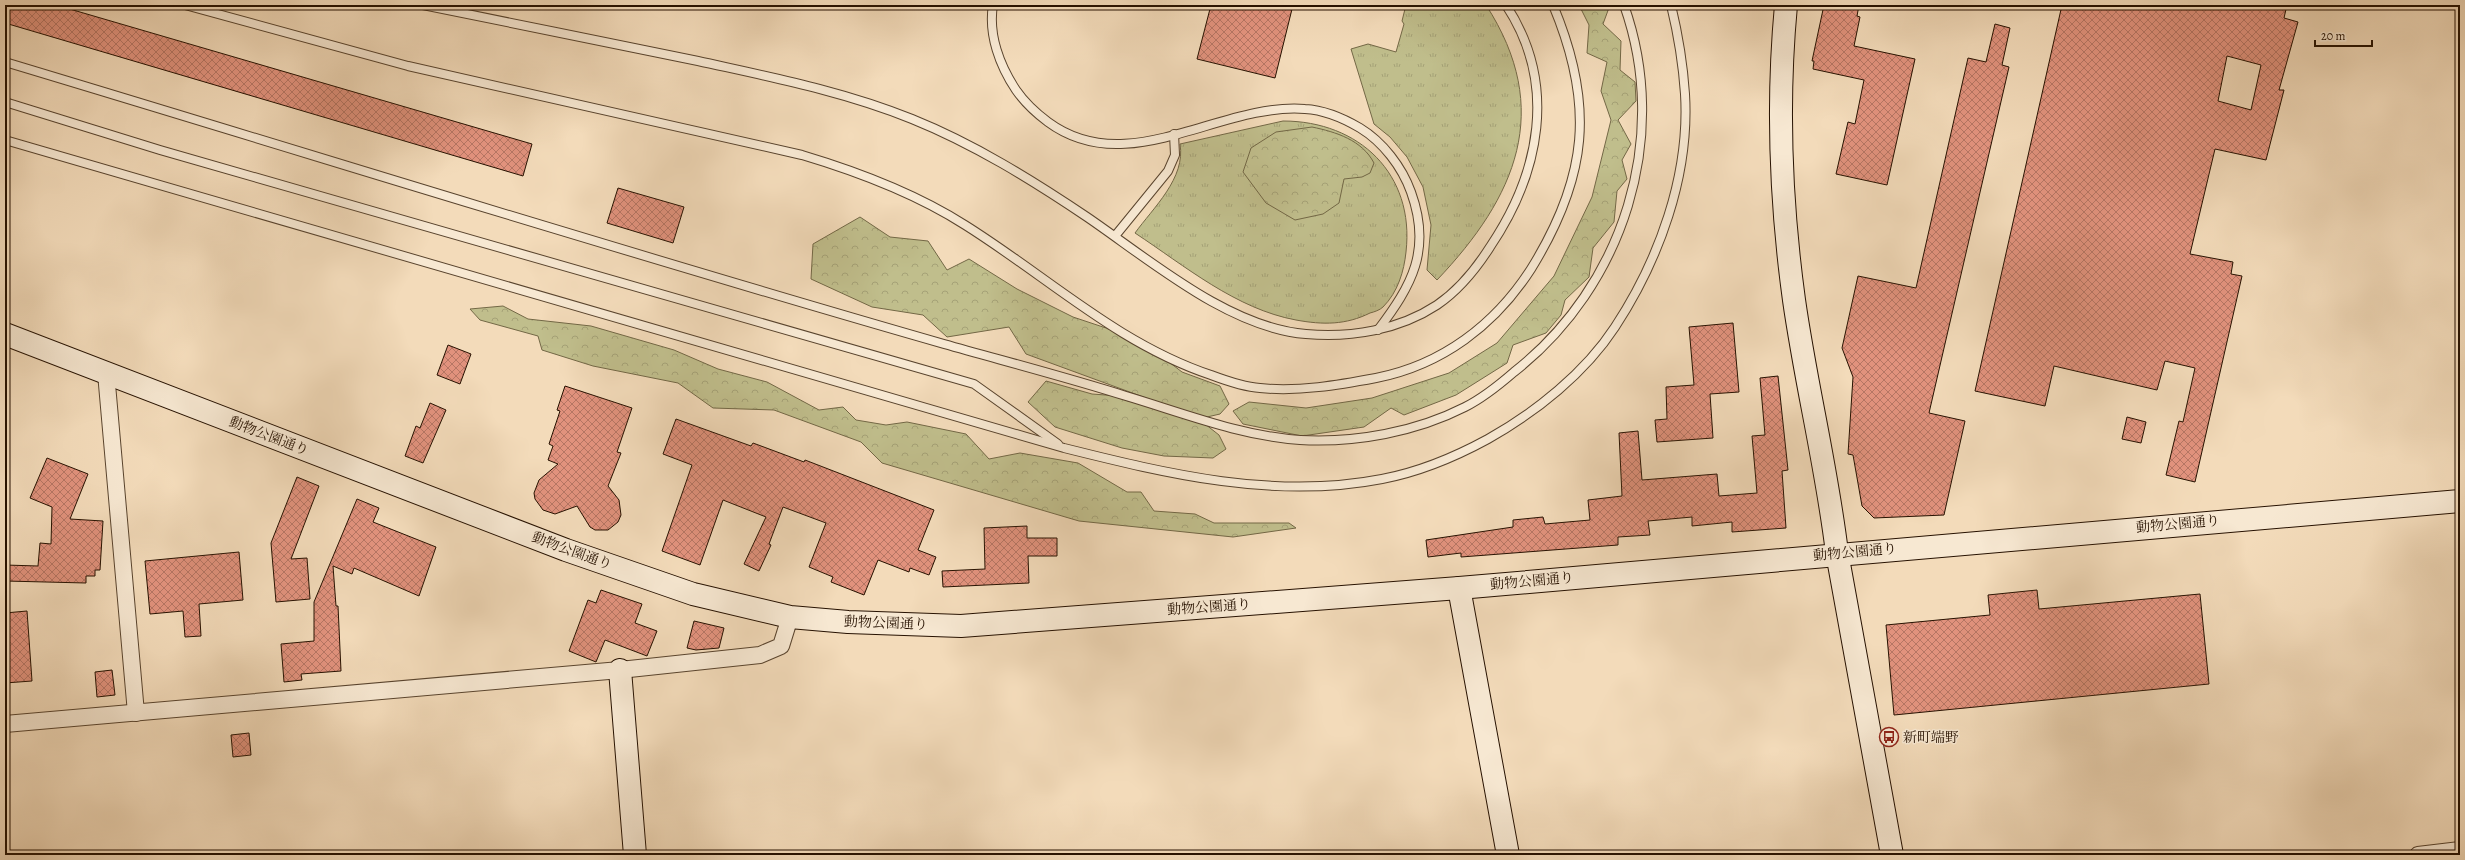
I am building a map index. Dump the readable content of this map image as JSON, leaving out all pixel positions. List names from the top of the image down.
{
  "streets": {
    "street": ["動物公園通り"]
  },
  "places": {
    "bus stop": ["新町端野"]
  },
  "scale_bar": "20 m"
}
